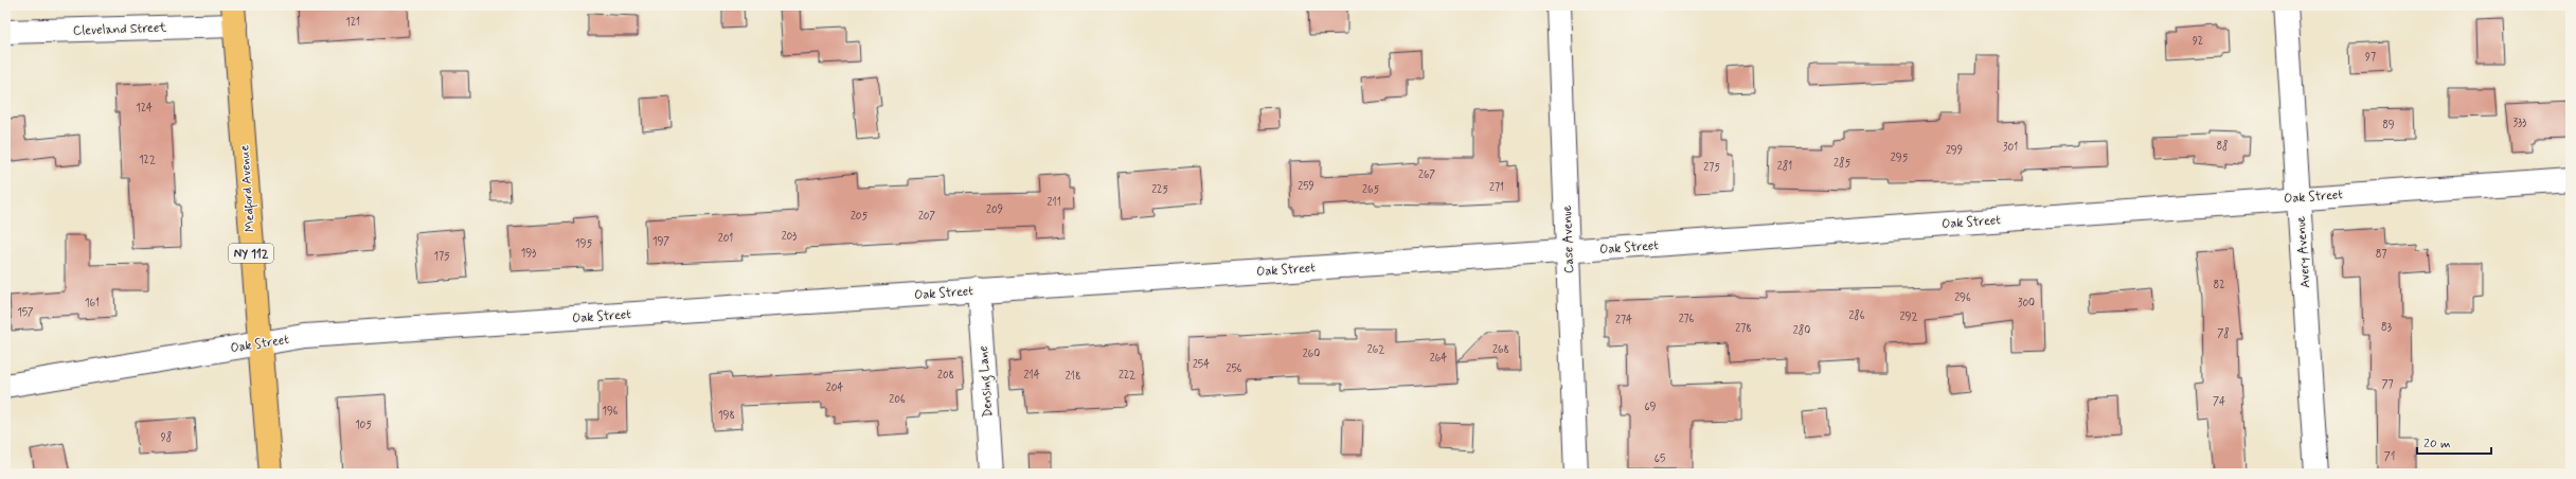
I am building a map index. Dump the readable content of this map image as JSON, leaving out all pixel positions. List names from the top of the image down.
{
  "streets": {
    "main road": ["Medford Avenue", "NY 112"],
    "street": [
      "Cleveland Street",
      "Oak Street",
      "Case Avenue",
      "Avery Avenue",
      "Densing Lane"
    ]
  },
  "crossings": [
    ["Cleveland Street", "Medford Avenue"],
    ["Medford Avenue", "Oak Street"],
    ["Oak Street", "Case Avenue"],
    ["Oak Street", "Avery Avenue"],
    ["Oak Street", "Densing Lane"]
  ],
  "house_numbers": [
    "121",
    "92",
    "97",
    "124",
    "333",
    "89",
    "88",
    "301",
    "299",
    "295",
    "122",
    "285",
    "281",
    "275",
    "267",
    "259",
    "271",
    "225",
    "265",
    "211",
    "209",
    "205",
    "207",
    "203",
    "201",
    "197",
    "195",
    "193",
    "87",
    "175",
    "82",
    "296",
    "161",
    "300",
    "157",
    "286",
    "292",
    "276",
    "274",
    "83",
    "278",
    "280",
    "78",
    "262",
    "268",
    "260",
    "264",
    "254",
    "256",
    "208",
    "214",
    "222",
    "218",
    "77",
    "204",
    "206",
    "74",
    "69",
    "196",
    "198",
    "105",
    "98",
    "71",
    "65"
  ],
  "scale_bar": "20 m"
}
